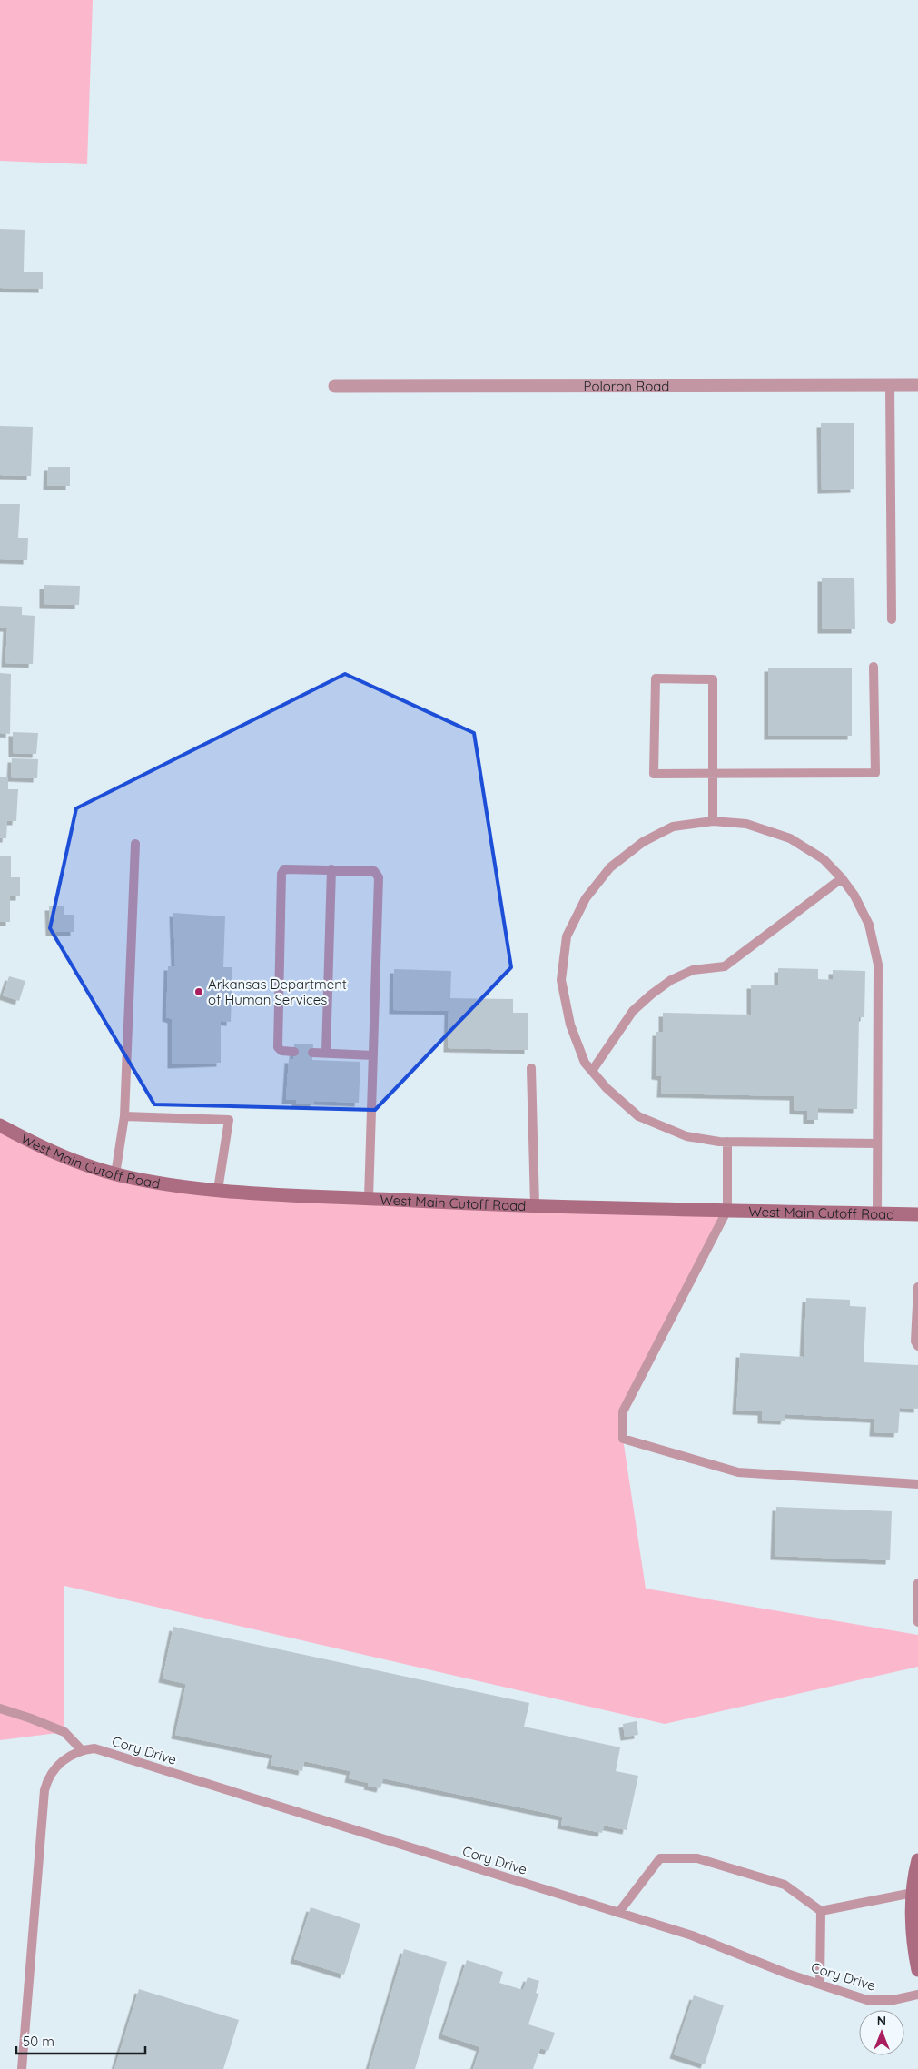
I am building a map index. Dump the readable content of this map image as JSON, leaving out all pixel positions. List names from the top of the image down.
{
  "streets": {
    "main road": ["West Main Cutoff Road"],
    "street": ["Poloron Road"],
    "lane": ["Cory Drive"]
  },
  "places": ["Arkansas Department of Human Services"],
  "scale_bar": "50 m",
  "north": "top"
}
